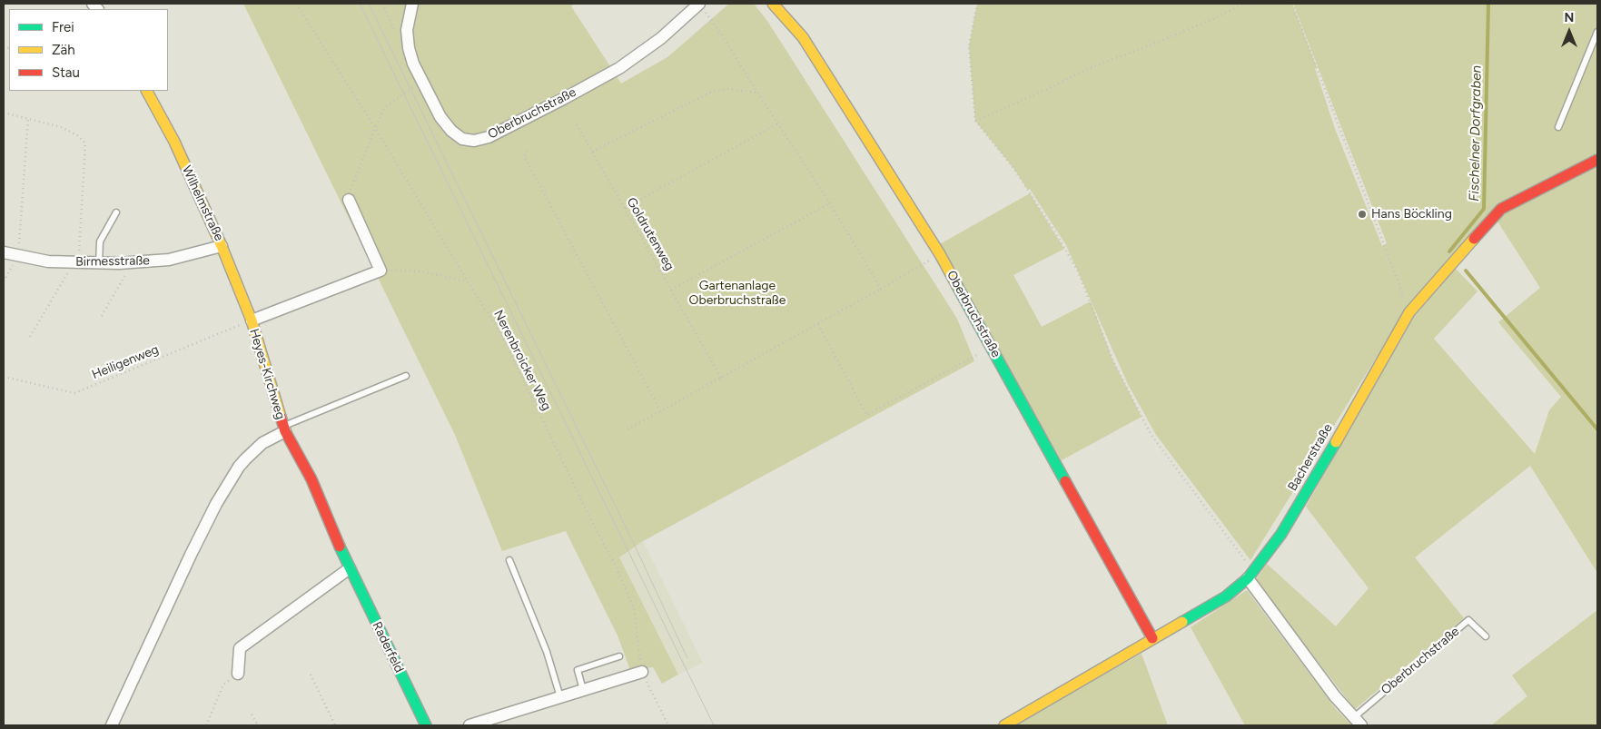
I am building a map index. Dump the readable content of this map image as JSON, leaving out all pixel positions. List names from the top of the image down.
{
  "streets": {
    "street": [
      "Oberbruchstraße",
      "Wilhelmstraße",
      "Birmesstraße",
      "Heyes-Kirchweg",
      "Bacherstraße",
      "Raderfeld"
    ],
    "path": ["Goldrutenweg", "Nerenbroicker Weg", "Heiligenweg"]
  },
  "crossings": [
    ["Oberbruchstraße", "Bacherstraße"],
    ["Wilhelmstraße", "Birmesstraße"],
    ["Wilhelmstraße", "Heiligenweg"],
    ["Wilhelmstraße", "Heyes-Kirchweg"],
    ["Heiligenweg", "Heyes-Kirchweg"],
    ["Heyes-Kirchweg", "Raderfeld"]
  ],
  "water": ["Fischelner Dorfgraben"],
  "parks": ["Gartenanlage Oberbruchstraße"],
  "places": ["Hans Böckling"],
  "legend": ["Frei", "Zäh", "Stau"],
  "north": "top"
}
